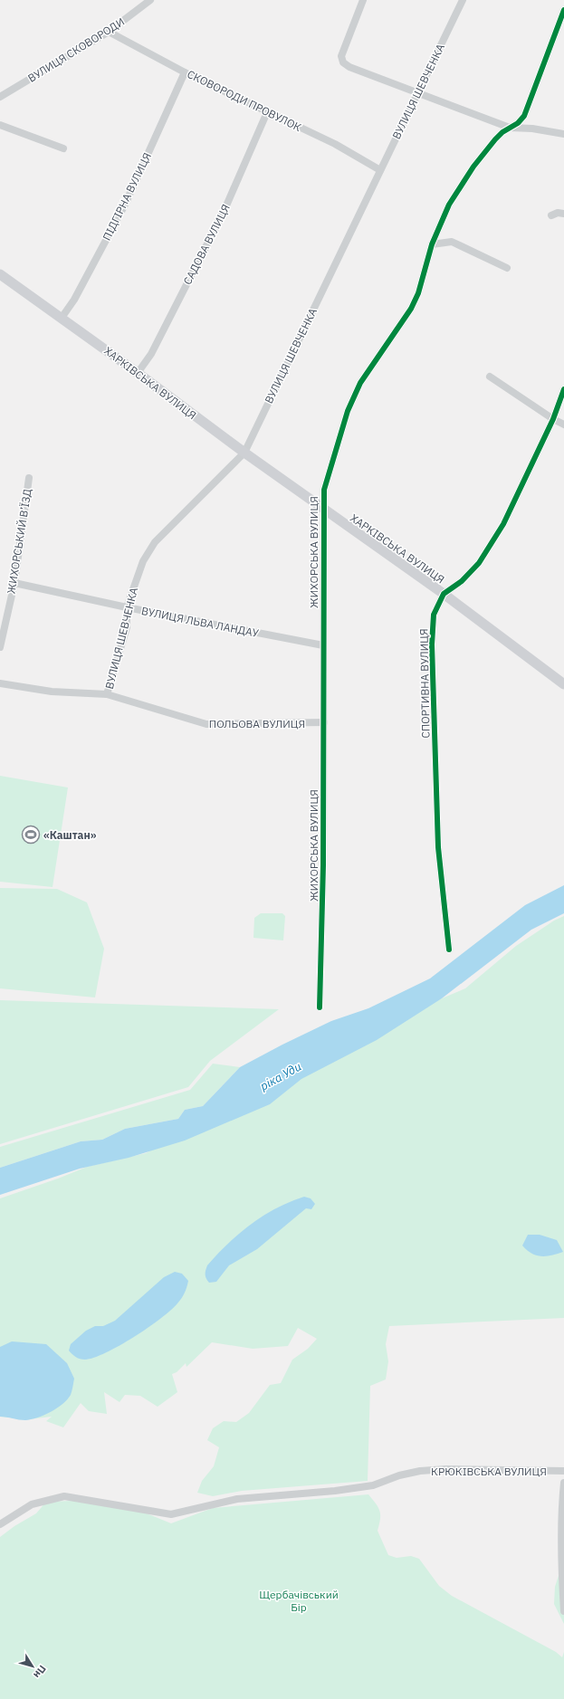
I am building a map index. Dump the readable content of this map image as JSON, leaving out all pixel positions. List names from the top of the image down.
{
  "streets": {
    "main road": ["ХАРКІВСЬКА ВУЛИЦЯ"],
    "street": [
      "ВУЛИЦЯ СКОВОРОДИ",
      "ВУЛИЦЯ ШЕВЧЕНКА",
      "СКОВОРОДИ ПРОВУЛОК",
      "ПІДГІРНА ВУЛИЦЯ",
      "САДОВА ВУЛИЦЯ",
      "ЖИХОРСЬКИЙ В’ЇЗД",
      "ЖИХОРСЬКА ВУЛИЦЯ",
      "ВУЛИЦЯ ЛЬВА ЛАНДАУ",
      "СПОРТИВНА ВУЛИЦЯ",
      "ПОЛЬОВА ВУЛИЦЯ",
      "КРЮКІВСЬКА ВУЛИЦЯ"
    ]
  },
  "crossings": [
    ["ВУЛИЦЯ СКОВОРОДИ", "СКОВОРОДИ ПРОВУЛОК"],
    ["ВУЛИЦЯ ШЕВЧЕНКА", "СКОВОРОДИ ПРОВУЛОК"],
    ["ВУЛИЦЯ ШЕВЧЕНКА", "ХАРКІВСЬКА ВУЛИЦЯ"],
    ["ВУЛИЦЯ ШЕВЧЕНКА", "ВУЛИЦЯ ЛЬВА ЛАНДАУ"],
    ["ВУЛИЦЯ ШЕВЧЕНКА", "ПОЛЬОВА ВУЛИЦЯ"],
    ["СКОВОРОДИ ПРОВУЛОК", "ПІДГІРНА ВУЛИЦЯ"],
    ["СКОВОРОДИ ПРОВУЛОК", "САДОВА ВУЛИЦЯ"],
    ["ПІДГІРНА ВУЛИЦЯ", "ХАРКІВСЬКА ВУЛИЦЯ"],
    ["САДОВА ВУЛИЦЯ", "ХАРКІВСЬКА ВУЛИЦЯ"],
    ["ХАРКІВСЬКА ВУЛИЦЯ", "ЖИХОРСЬКА ВУЛИЦЯ"],
    ["ХАРКІВСЬКА ВУЛИЦЯ", "СПОРТИВНА ВУЛИЦЯ"],
    ["ЖИХОРСЬКИЙ В’ЇЗД", "ВУЛИЦЯ ЛЬВА ЛАНДАУ"],
    ["ЖИХОРСЬКА ВУЛИЦЯ", "ВУЛИЦЯ ЛЬВА ЛАНДАУ"],
    ["ЖИХОРСЬКА ВУЛИЦЯ", "ПОЛЬОВА ВУЛИЦЯ"]
  ],
  "water": ["ріка Уди"],
  "parks": ["Щербачівський Бір"],
  "places": {
    "sports": ["«Каштан»"]
  },
  "north": "bottom right"
}
